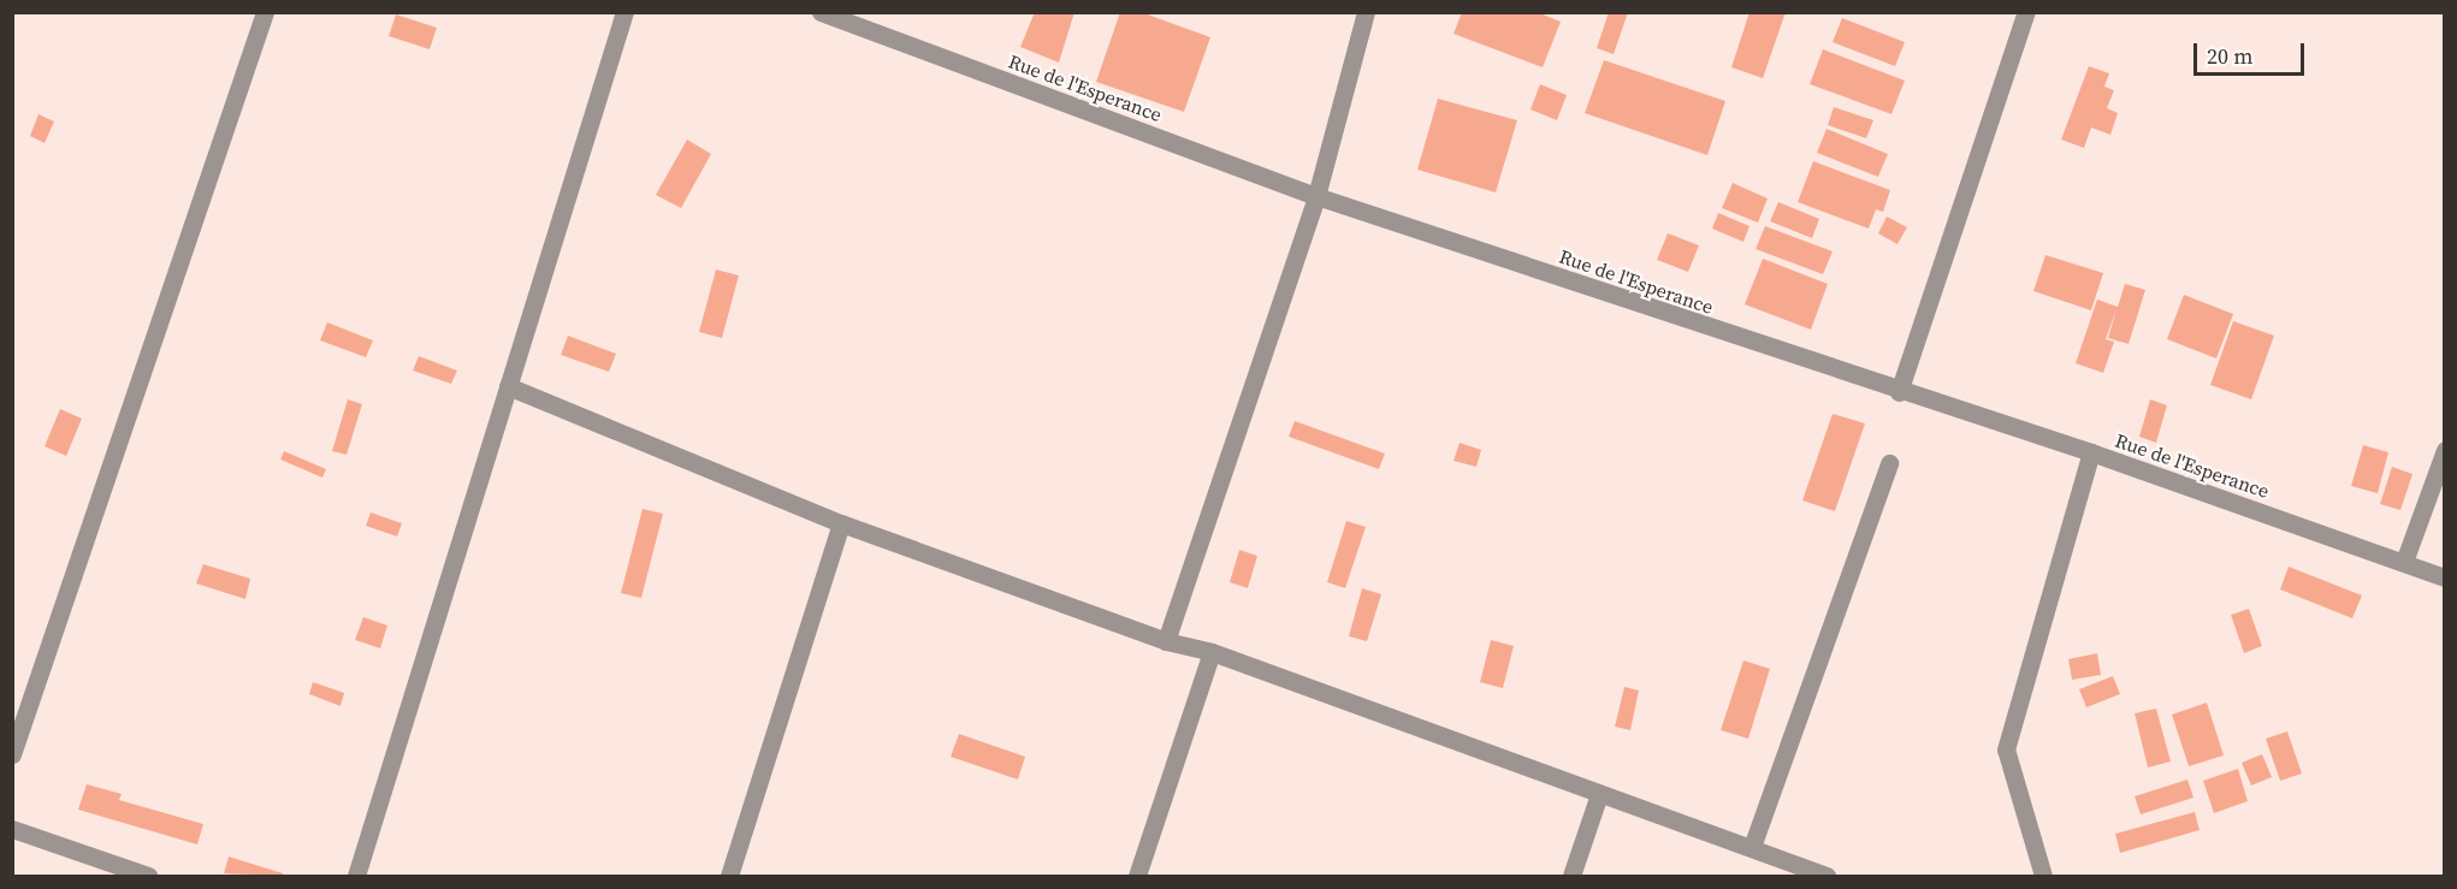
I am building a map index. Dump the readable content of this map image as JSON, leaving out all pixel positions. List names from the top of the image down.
{
  "streets": {
    "street": ["Rue de l'Esperance"]
  },
  "scale_bar": "20 m"
}
